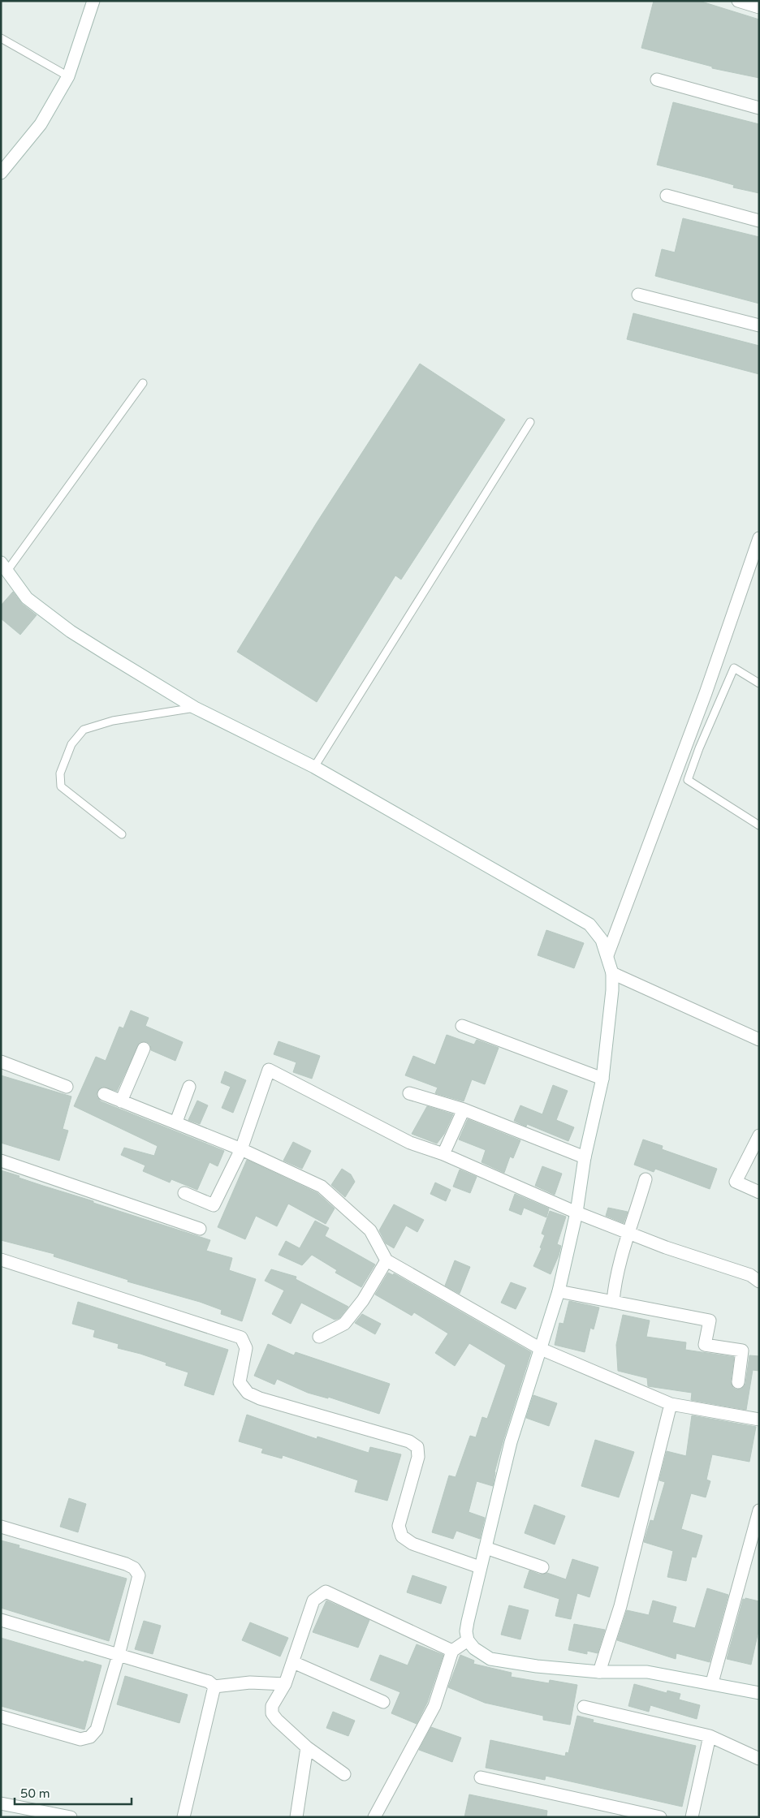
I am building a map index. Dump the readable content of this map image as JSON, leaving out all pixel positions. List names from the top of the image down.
{
  "scale_bar": "50 m"
}
